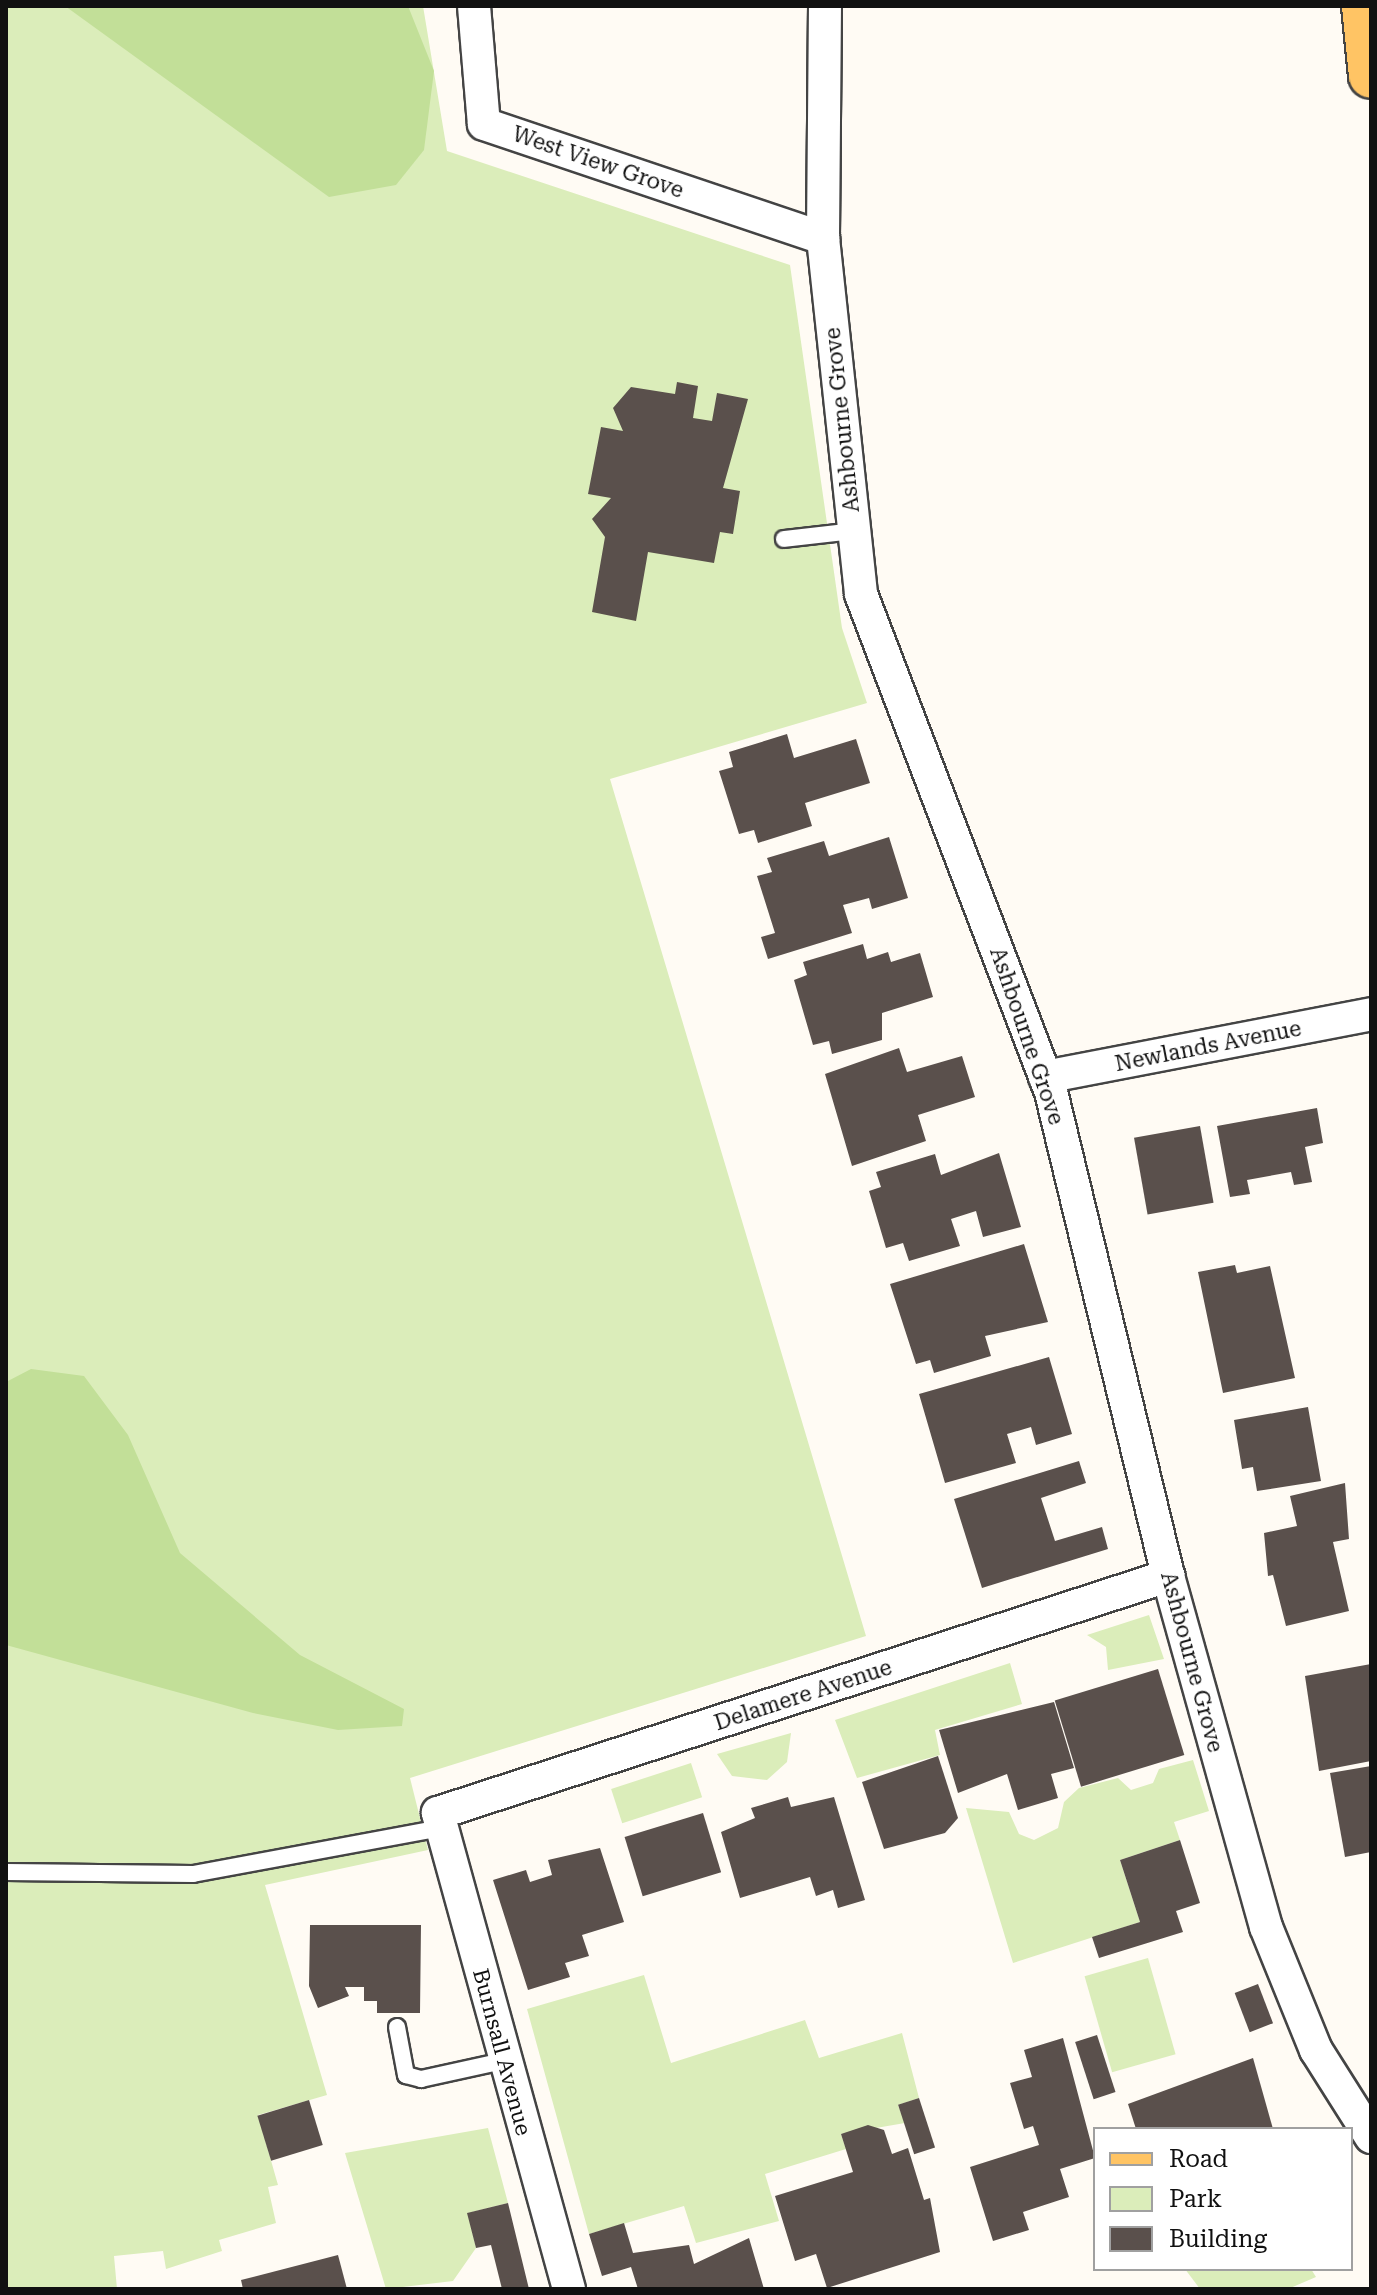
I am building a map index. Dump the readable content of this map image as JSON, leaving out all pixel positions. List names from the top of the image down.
{
  "streets": {
    "street": [
      "West View Grove",
      "Ashbourne Grove",
      "Newlands Avenue",
      "Delamere Avenue",
      "Burnsall Avenue"
    ]
  },
  "crossings": [
    ["West View Grove", "Ashbourne Grove"],
    ["Ashbourne Grove", "Newlands Avenue"],
    ["Ashbourne Grove", "Delamere Avenue"],
    ["Delamere Avenue", "Burnsall Avenue"]
  ],
  "legend": ["Road", "Park", "Building"]
}
